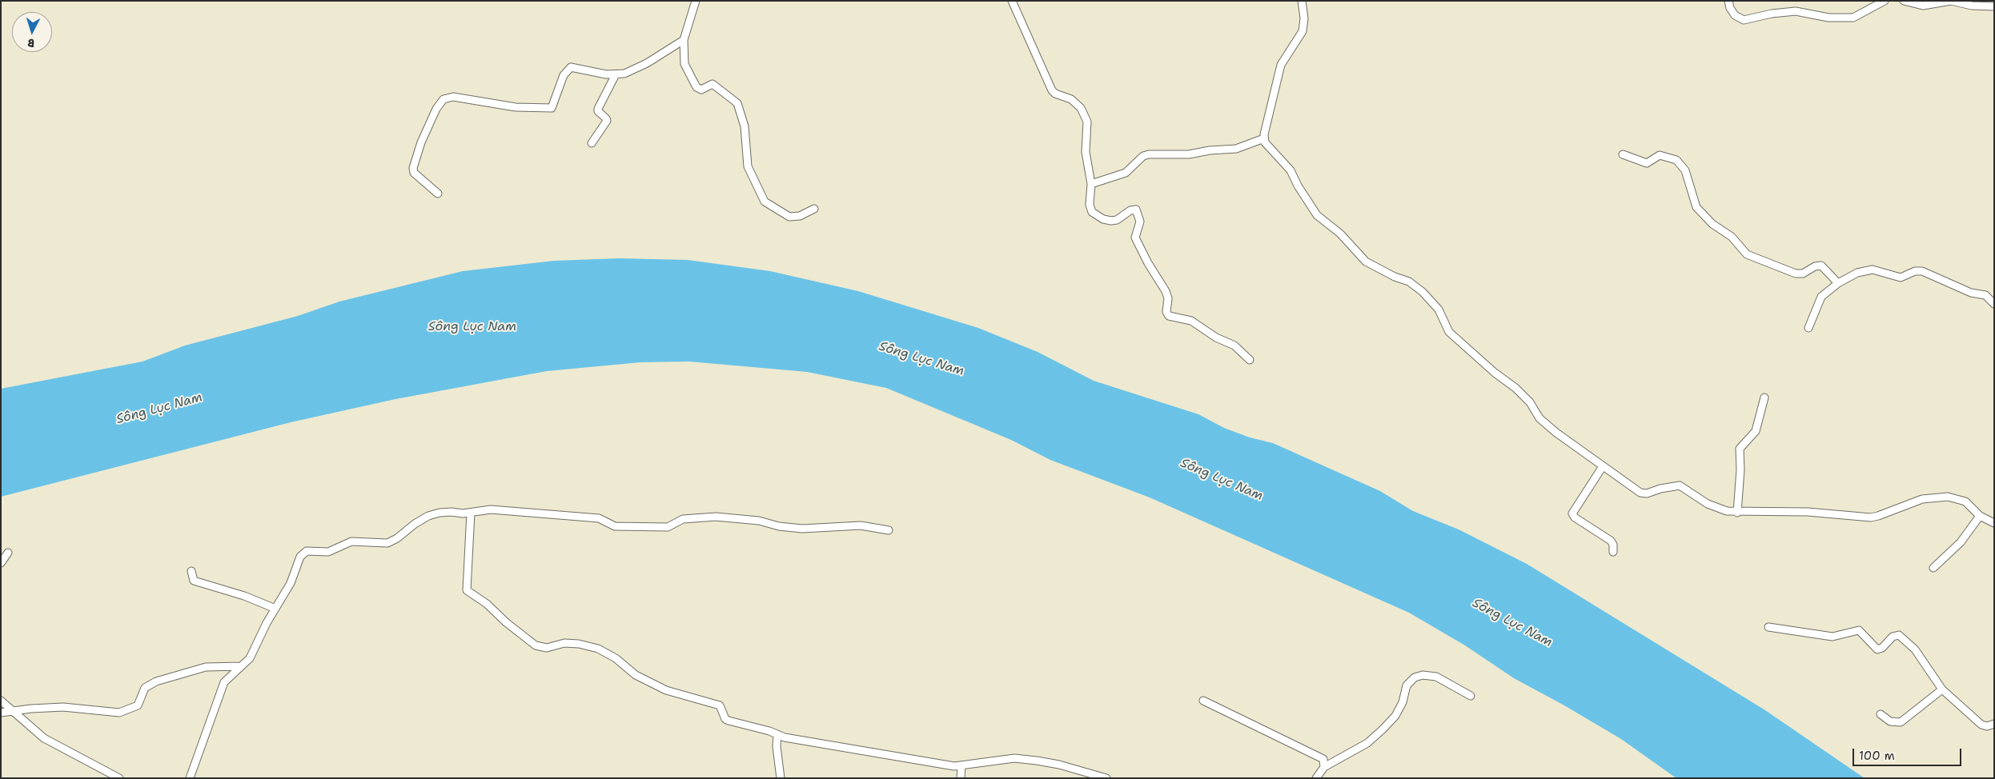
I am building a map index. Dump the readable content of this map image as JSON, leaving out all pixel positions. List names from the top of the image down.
{
  "water": ["Sông Lục Nam"],
  "scale_bar": "100 m",
  "north": "bottom"
}
